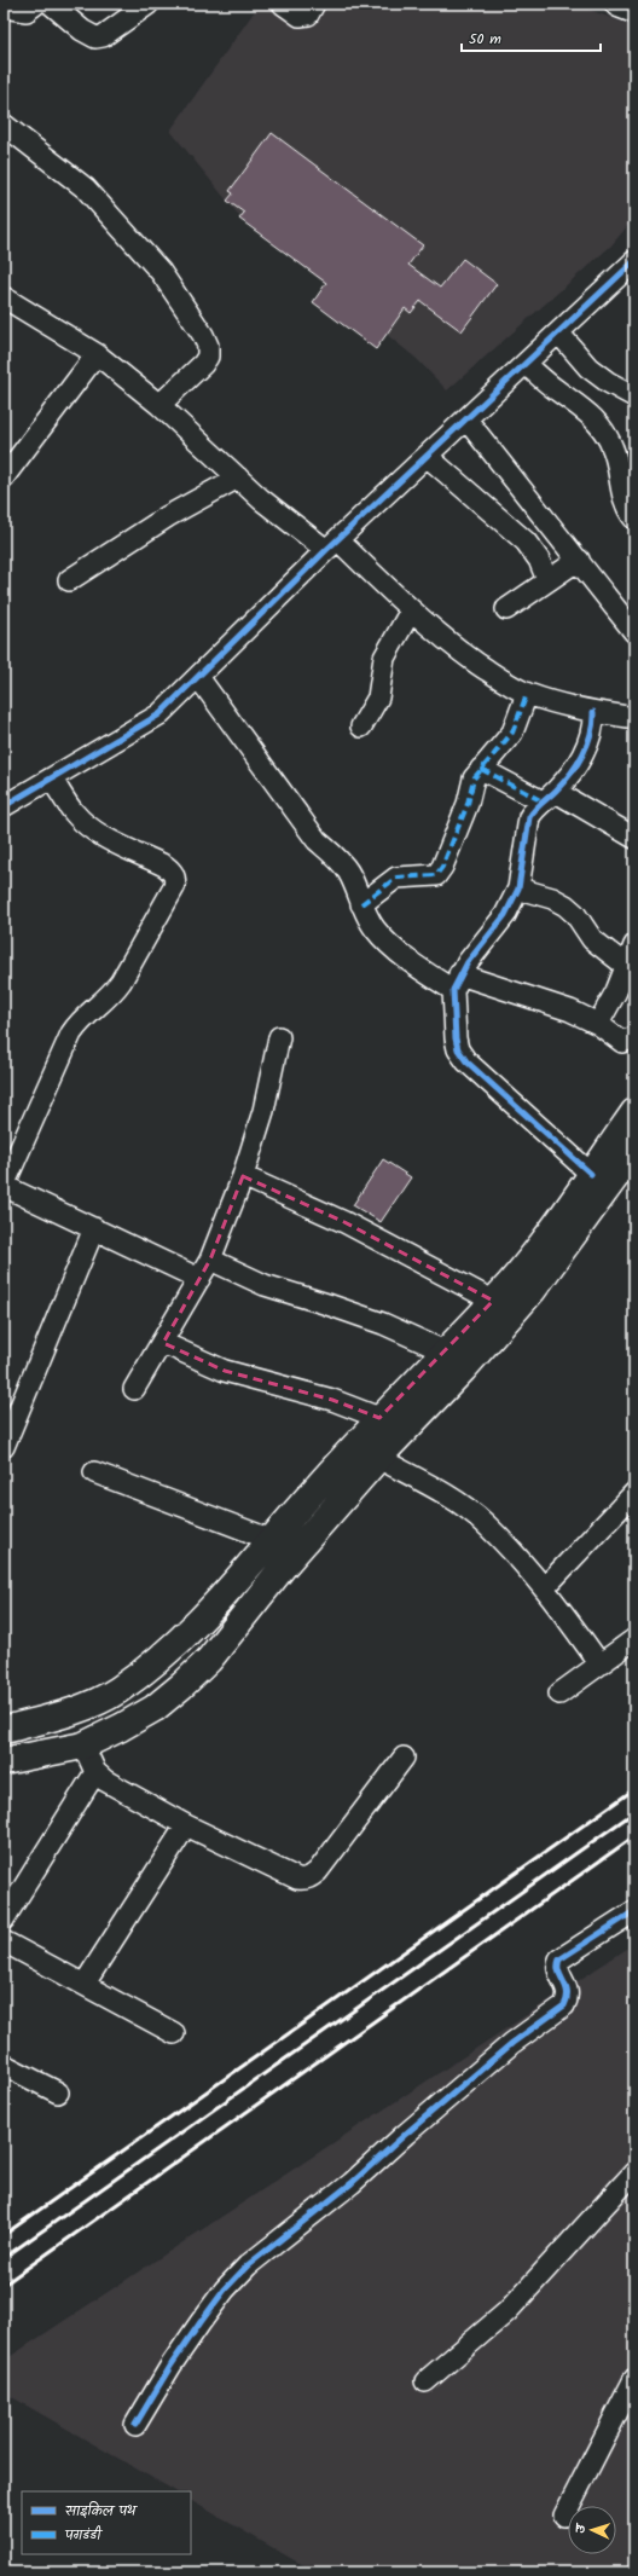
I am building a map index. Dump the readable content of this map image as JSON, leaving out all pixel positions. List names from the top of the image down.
{
  "legend": ["साइकिल पथ", "पगडंडी"],
  "scale_bar": "50 m",
  "north": "left"
}
